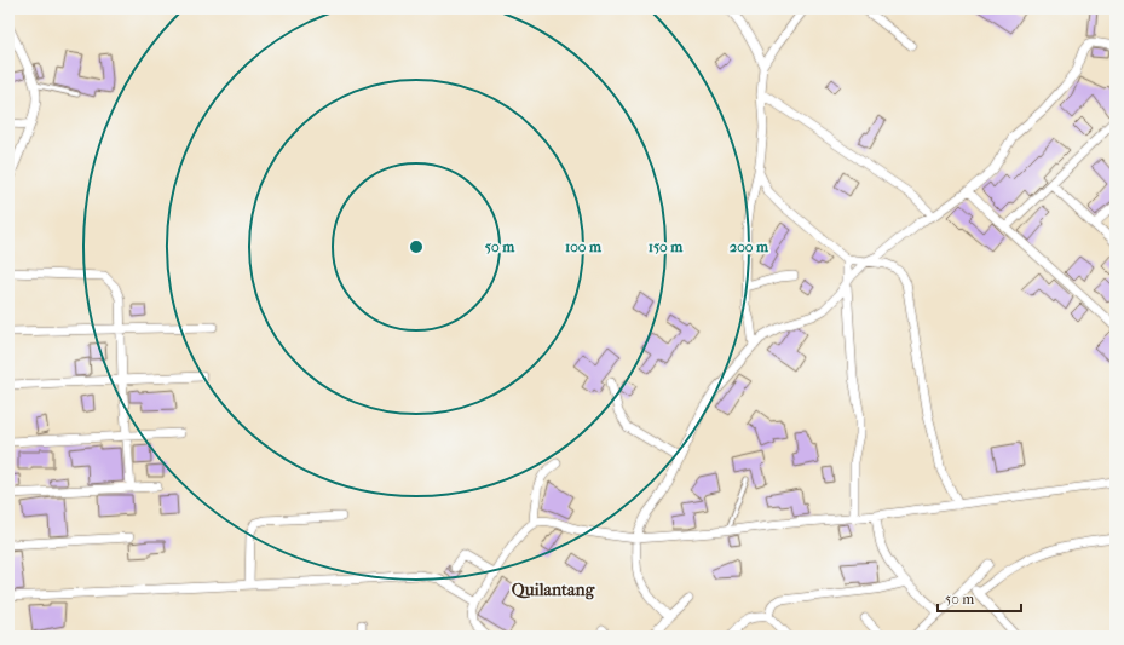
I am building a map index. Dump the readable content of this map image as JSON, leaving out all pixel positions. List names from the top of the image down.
{
  "districts": ["Quilantang"],
  "scale_bar": "50 m",
  "rings": [
    "50 m",
    "100 m",
    "150 m",
    "200 m"
  ]
}
